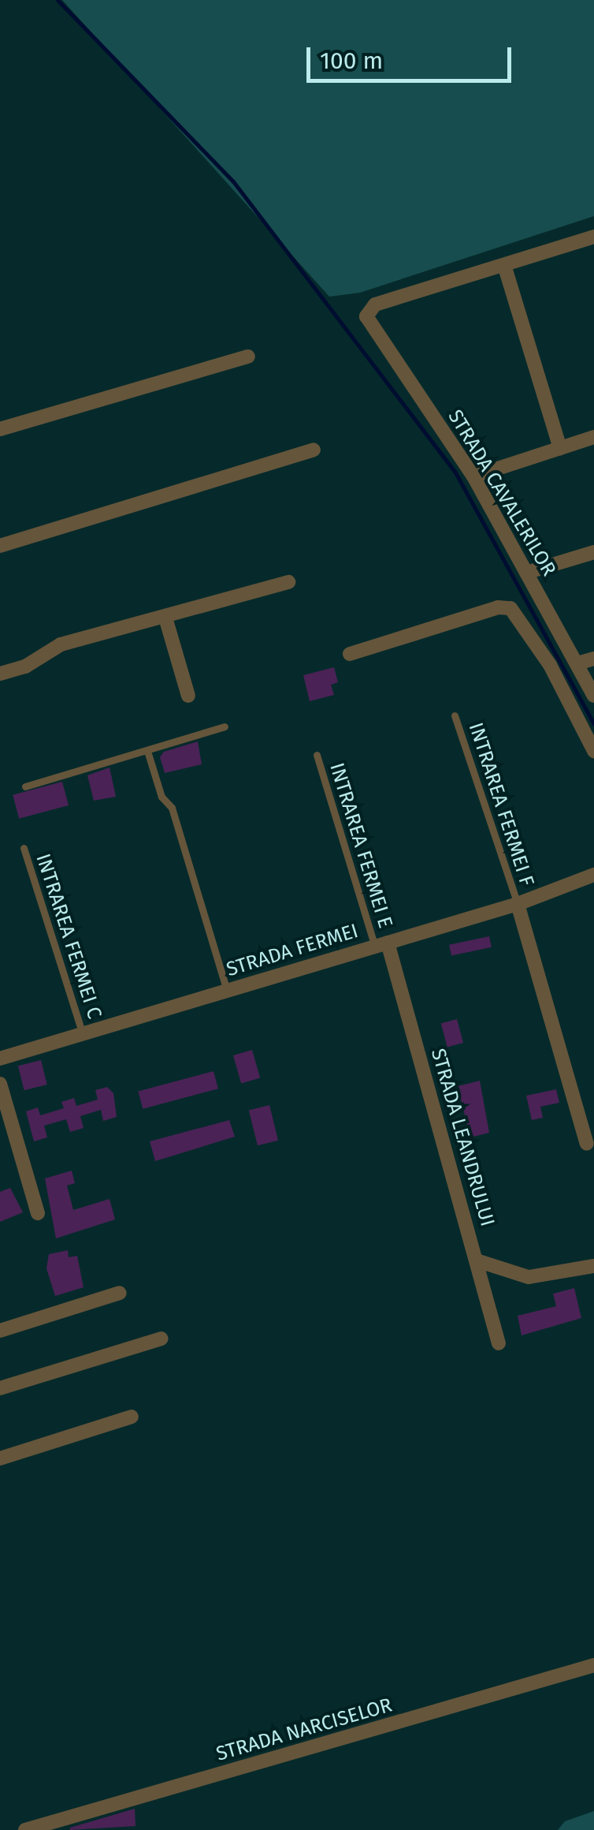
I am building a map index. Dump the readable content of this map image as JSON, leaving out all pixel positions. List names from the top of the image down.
{
  "streets": {
    "street": [
      "STRADA CAVALERILOR",
      "STRADA FERMEI",
      "STRADA LEANDRULUI",
      "STRADA NARCISELOR"
    ],
    "lane": ["INTRAREA FERMEI F", "INTRAREA FERMEI E", "INTRAREA FERMEI C"]
  },
  "crossings": [
    ["INTRAREA FERMEI F", "STRADA FERMEI"],
    ["INTRAREA FERMEI E", "STRADA FERMEI"],
    ["INTRAREA FERMEI E", "STRADA LEANDRULUI"],
    ["INTRAREA FERMEI C", "STRADA FERMEI"],
    ["STRADA FERMEI", "STRADA LEANDRULUI"]
  ],
  "scale_bar": "100 m"
}
